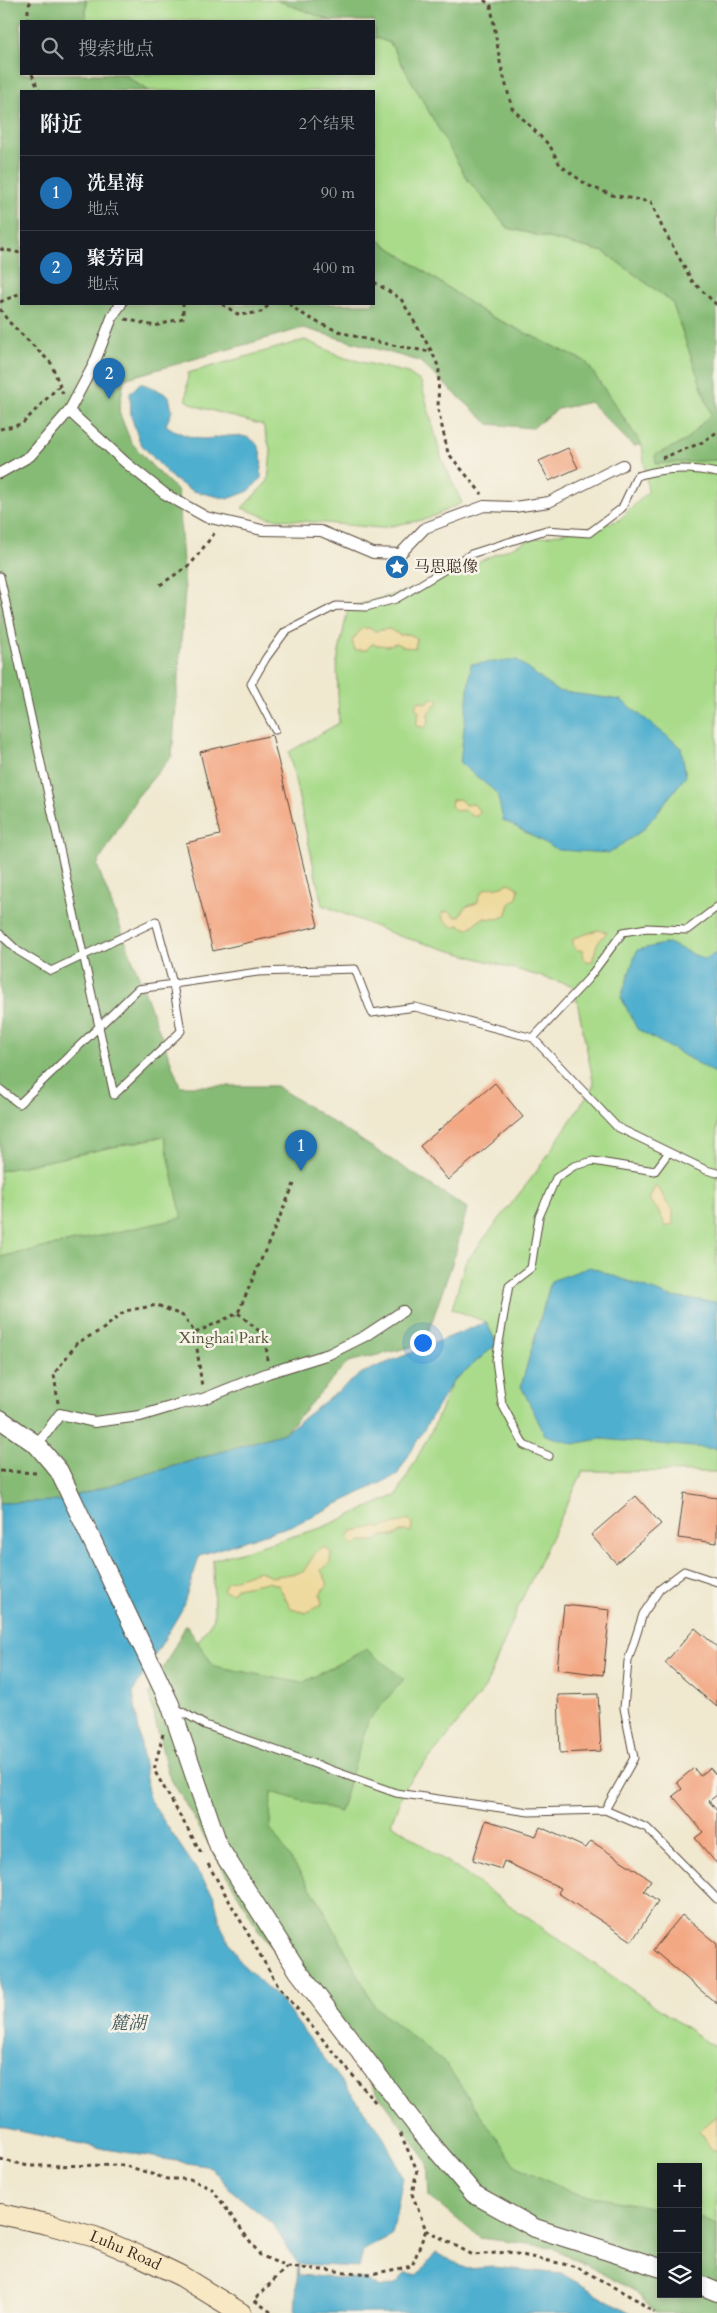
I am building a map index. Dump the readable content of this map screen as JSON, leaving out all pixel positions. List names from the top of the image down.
{
  "streets": {
    "main road": ["Luhu Road"]
  },
  "water": ["麓湖"],
  "parks": ["Xinghai Park"],
  "places": {
    "place": ["马思聪像"]
  },
  "page": {
    "search": "搜索地点",
    "heading": ["附近", "2个结果"],
    "list": [
      {
        "mark": "1",
        "name": "冼星海",
        "note": "地点",
        "value": "90 m"
      },
      {
        "mark": "2",
        "name": "聚芳园",
        "note": "地点",
        "value": "400 m"
      }
    ],
    "pins": ["2", "1"],
    "map_buttons": ["+", "−"]
  }
}
